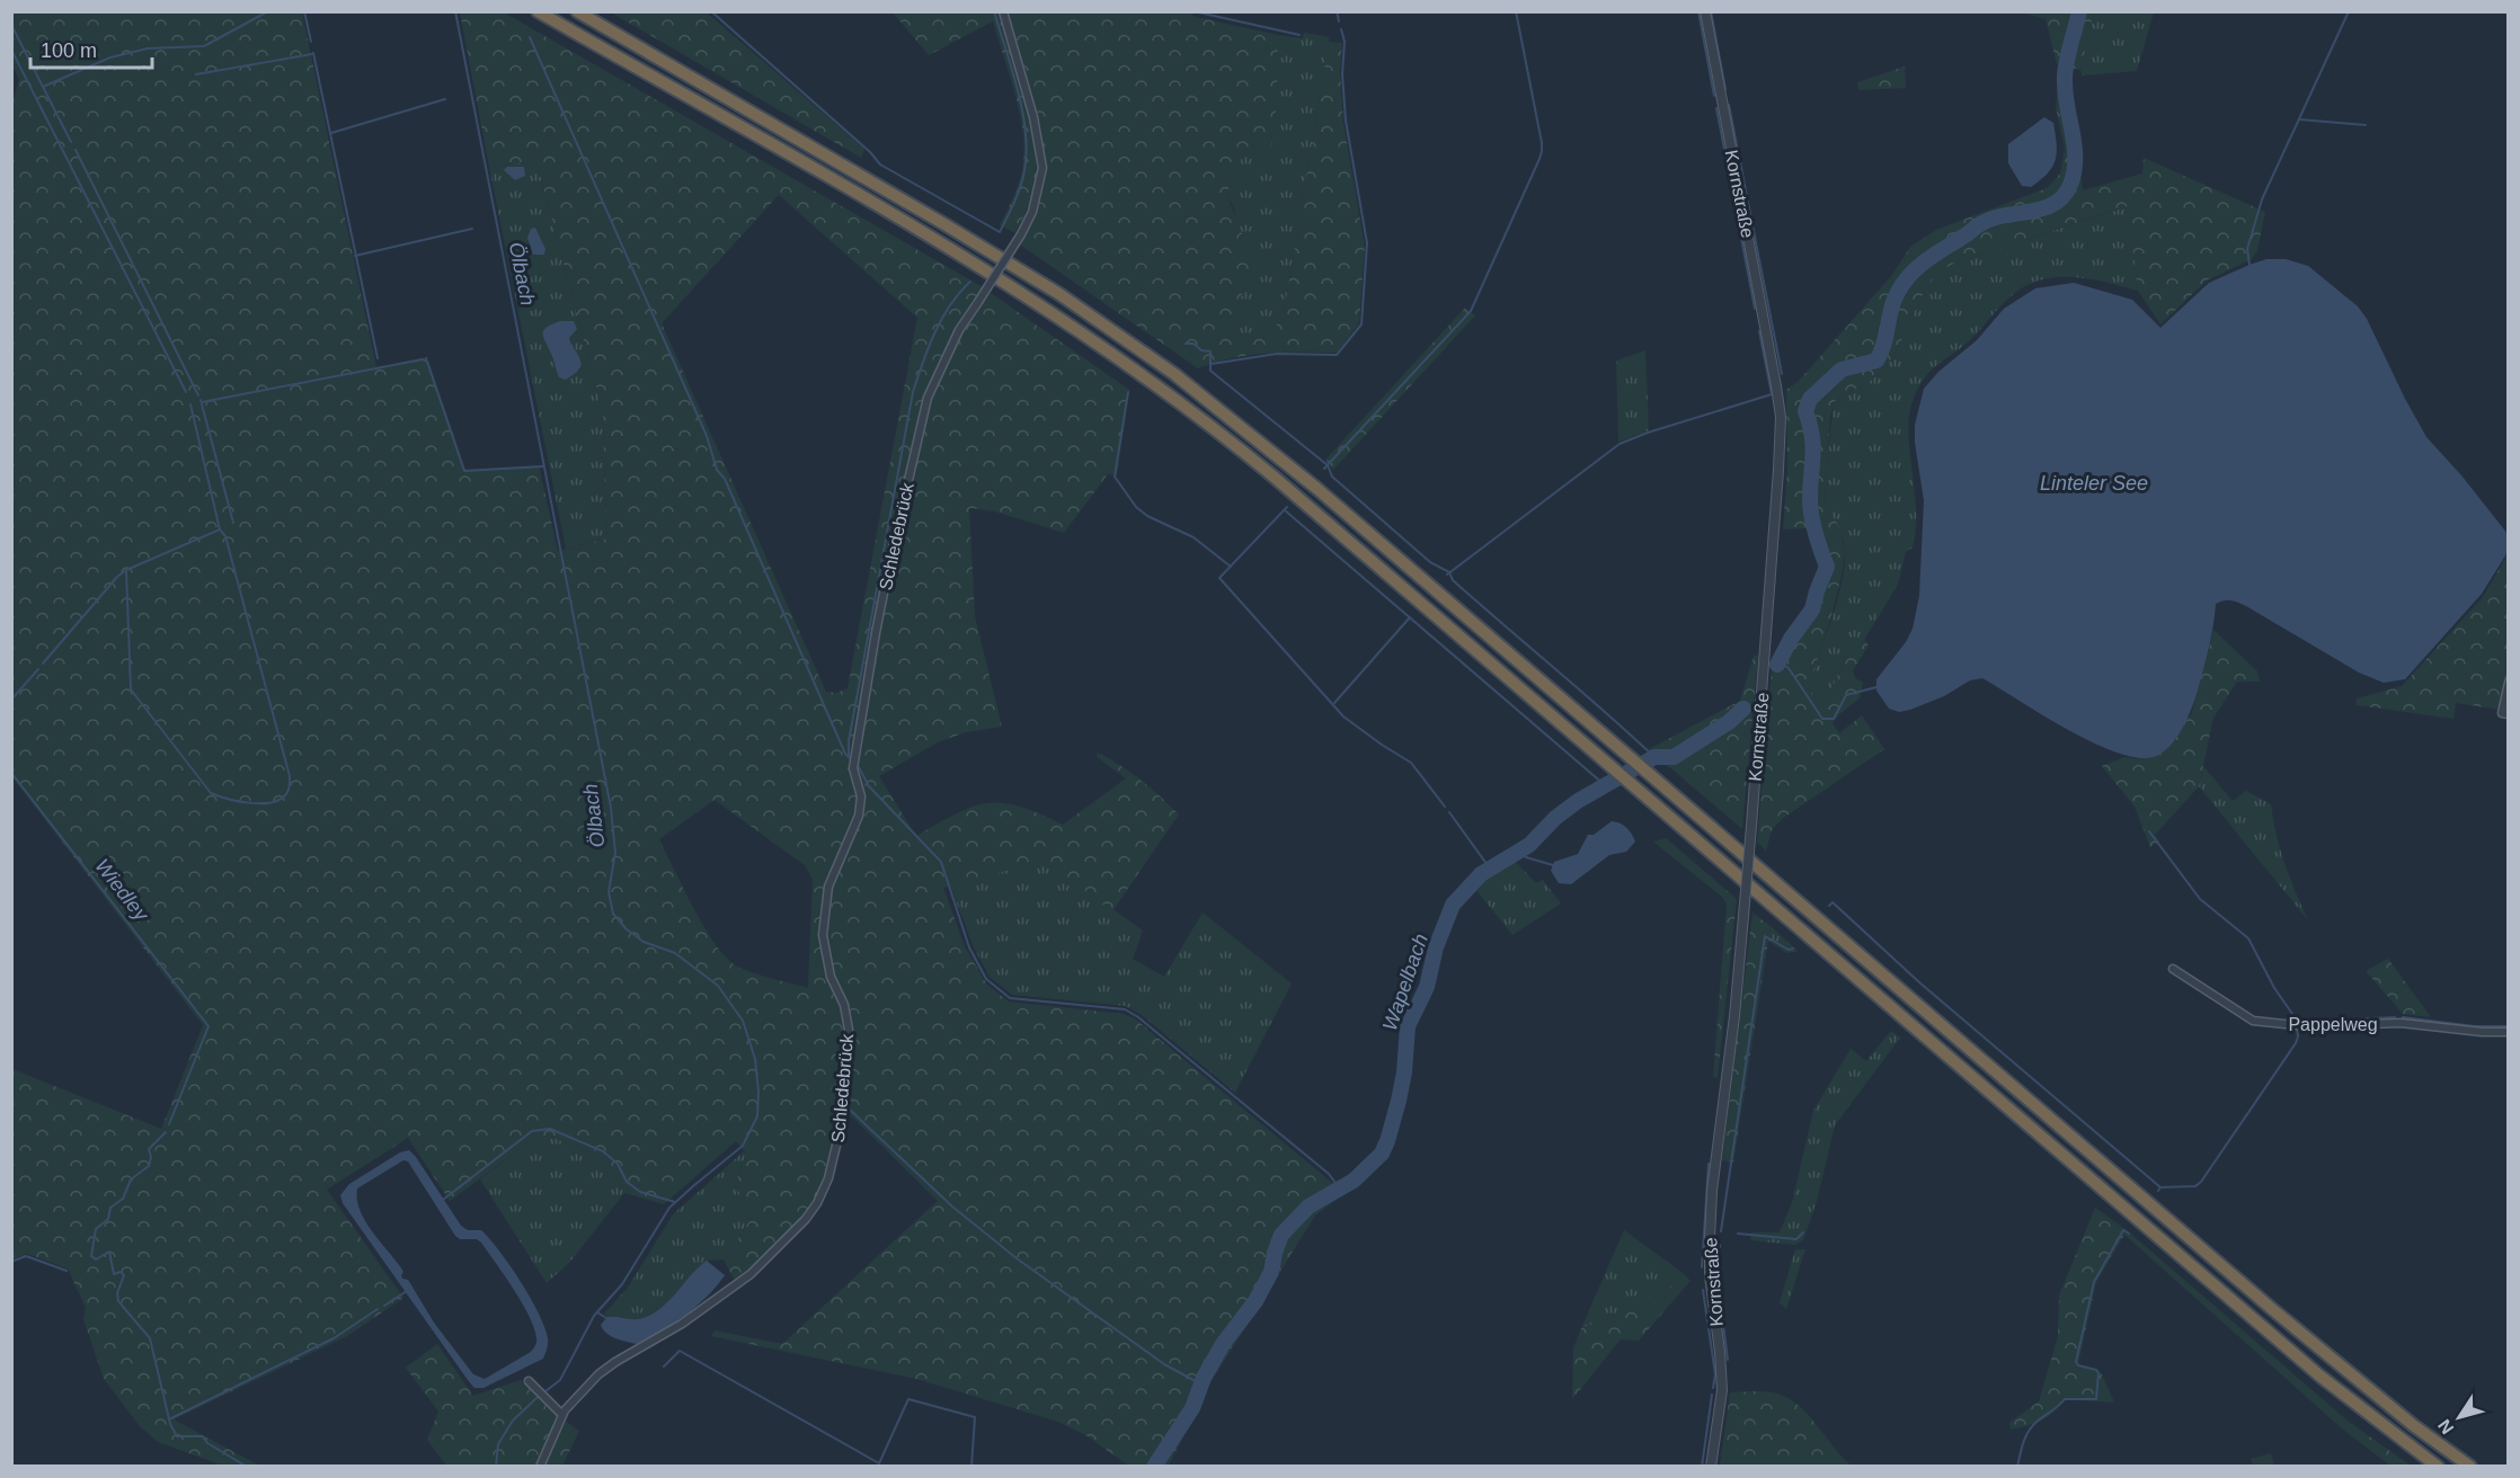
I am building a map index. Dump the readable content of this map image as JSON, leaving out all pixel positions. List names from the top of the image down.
{
  "streets": {
    "street": ["Kornstraße", "Schledebrück", "Pappelweg"]
  },
  "water": [
    "Ölbach",
    "Linteler See",
    "Wiedley",
    "Wapelbach"
  ],
  "scale_bar": "100 m",
  "north": "bottom left"
}
